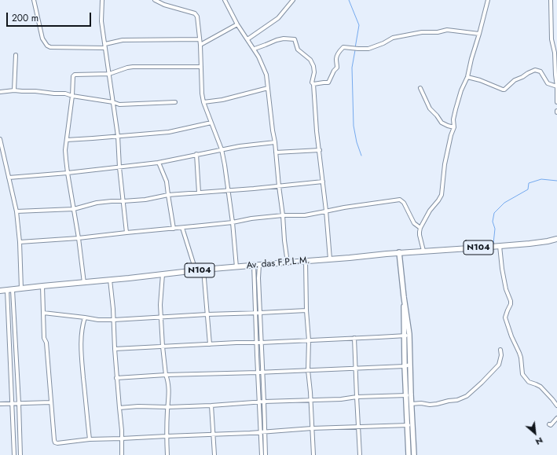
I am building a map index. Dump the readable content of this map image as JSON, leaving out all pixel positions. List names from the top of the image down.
{
  "streets": {
    "main road": ["N104", "Av. das F.P.L.M."]
  },
  "scale_bar": "200 m",
  "north": "bottom right"
}
